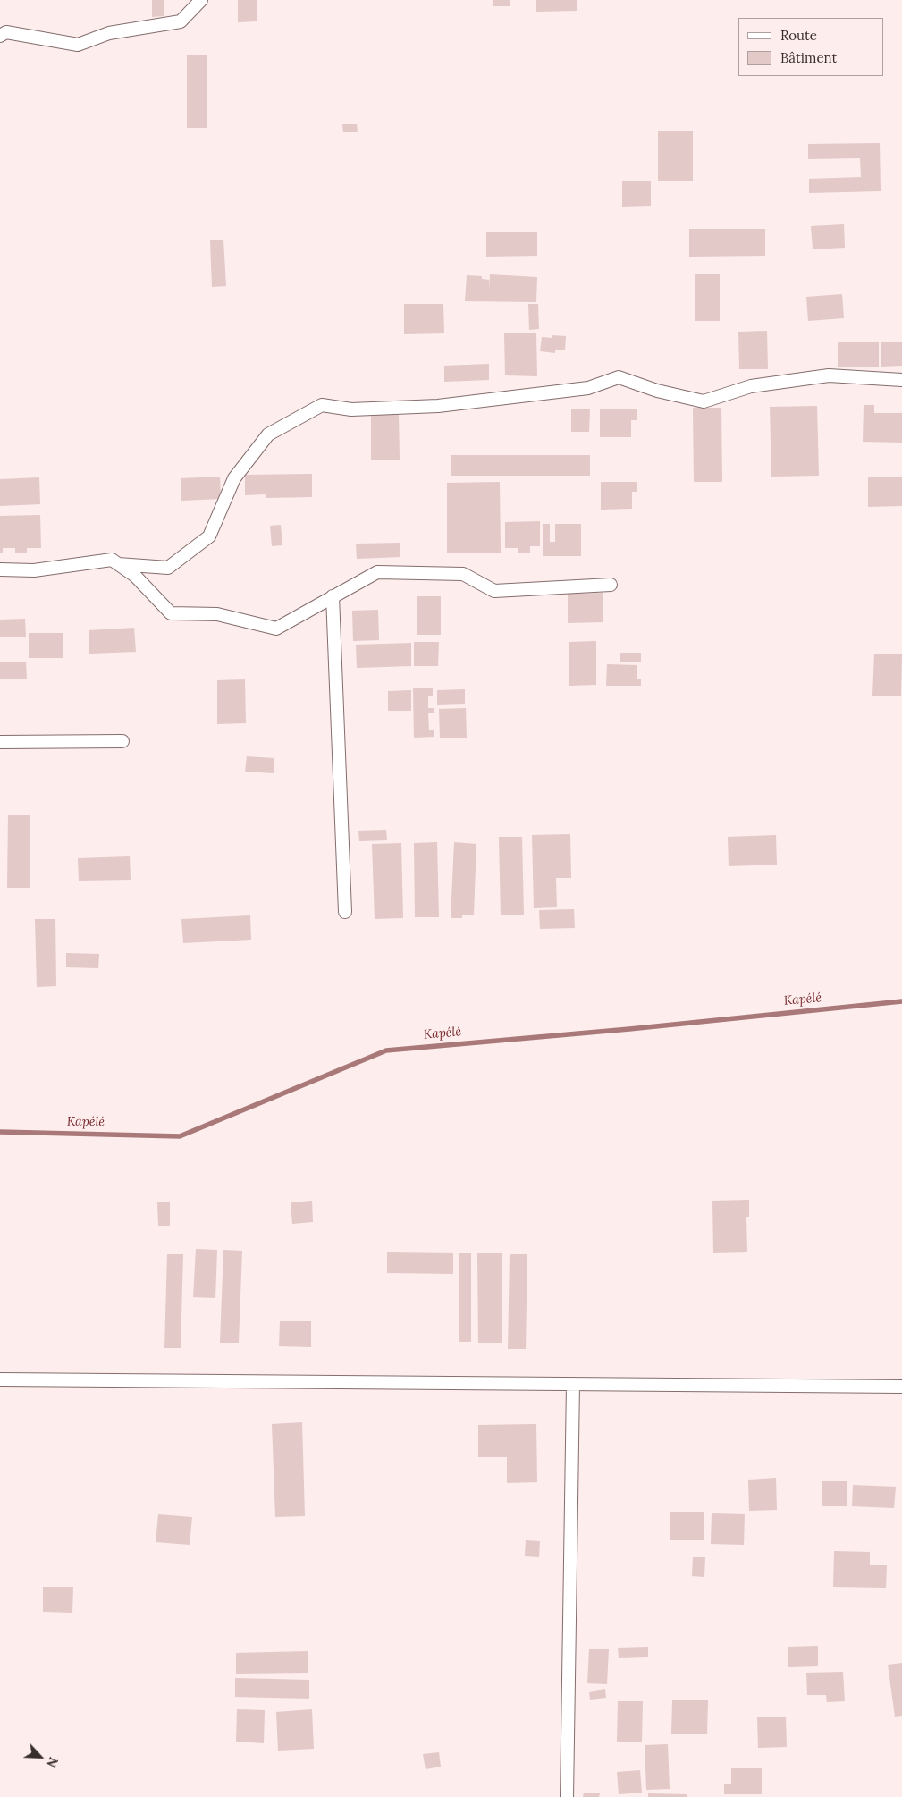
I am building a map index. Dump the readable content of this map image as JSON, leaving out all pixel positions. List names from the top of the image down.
{
  "water": ["Kapélé"],
  "legend": ["Route", "Bâtiment"],
  "north": "bottom right"
}
